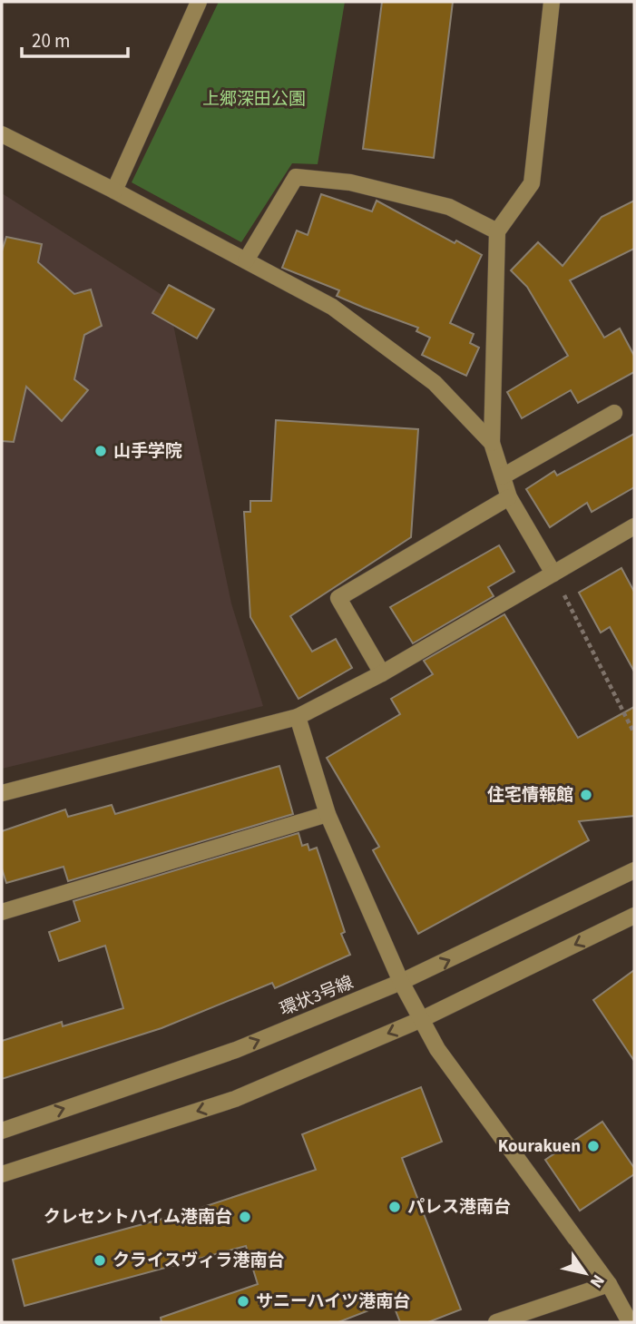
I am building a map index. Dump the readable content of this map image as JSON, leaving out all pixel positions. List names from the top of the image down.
{
  "streets": {
    "street": ["環状3号線"]
  },
  "parks": ["上郷深田公園"],
  "places": [
    "山手学院",
    "住宅情報館",
    "Kourakuen",
    "パレス港南台",
    "クレセントハイム港南台",
    "クライスヴィラ港南台",
    "サニーハイツ港南台"
  ],
  "scale_bar": "20 m",
  "north": "bottom right"
}
